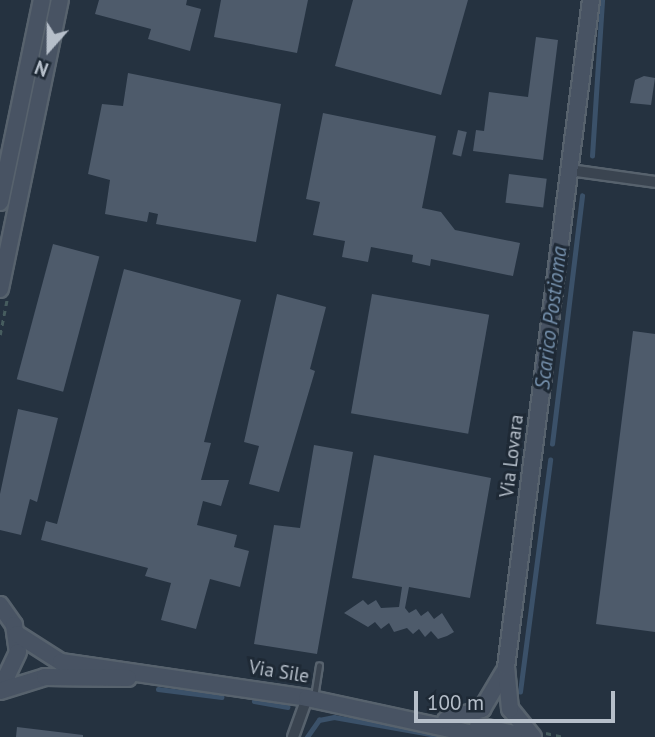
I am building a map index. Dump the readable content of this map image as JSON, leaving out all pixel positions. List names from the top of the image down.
{
  "streets": {
    "street": ["Via Lovara", "Via Sile"]
  },
  "crossings": [
    ["Via Lovara", "Via Sile"]
  ],
  "water": ["Scarico Postioma"],
  "scale_bar": "100 m",
  "north": "bottom"
}
